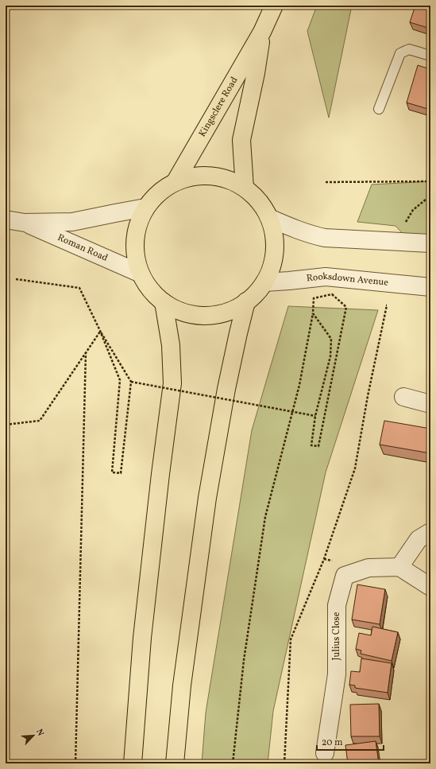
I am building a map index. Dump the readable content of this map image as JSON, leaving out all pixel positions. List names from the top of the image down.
{
  "streets": {
    "highway": ["Kingsclere Road"],
    "street": ["Roman Road", "Rooksdown Avenue", "Julius Close"]
  },
  "scale_bar": "20 m",
  "north": "top right"
}
